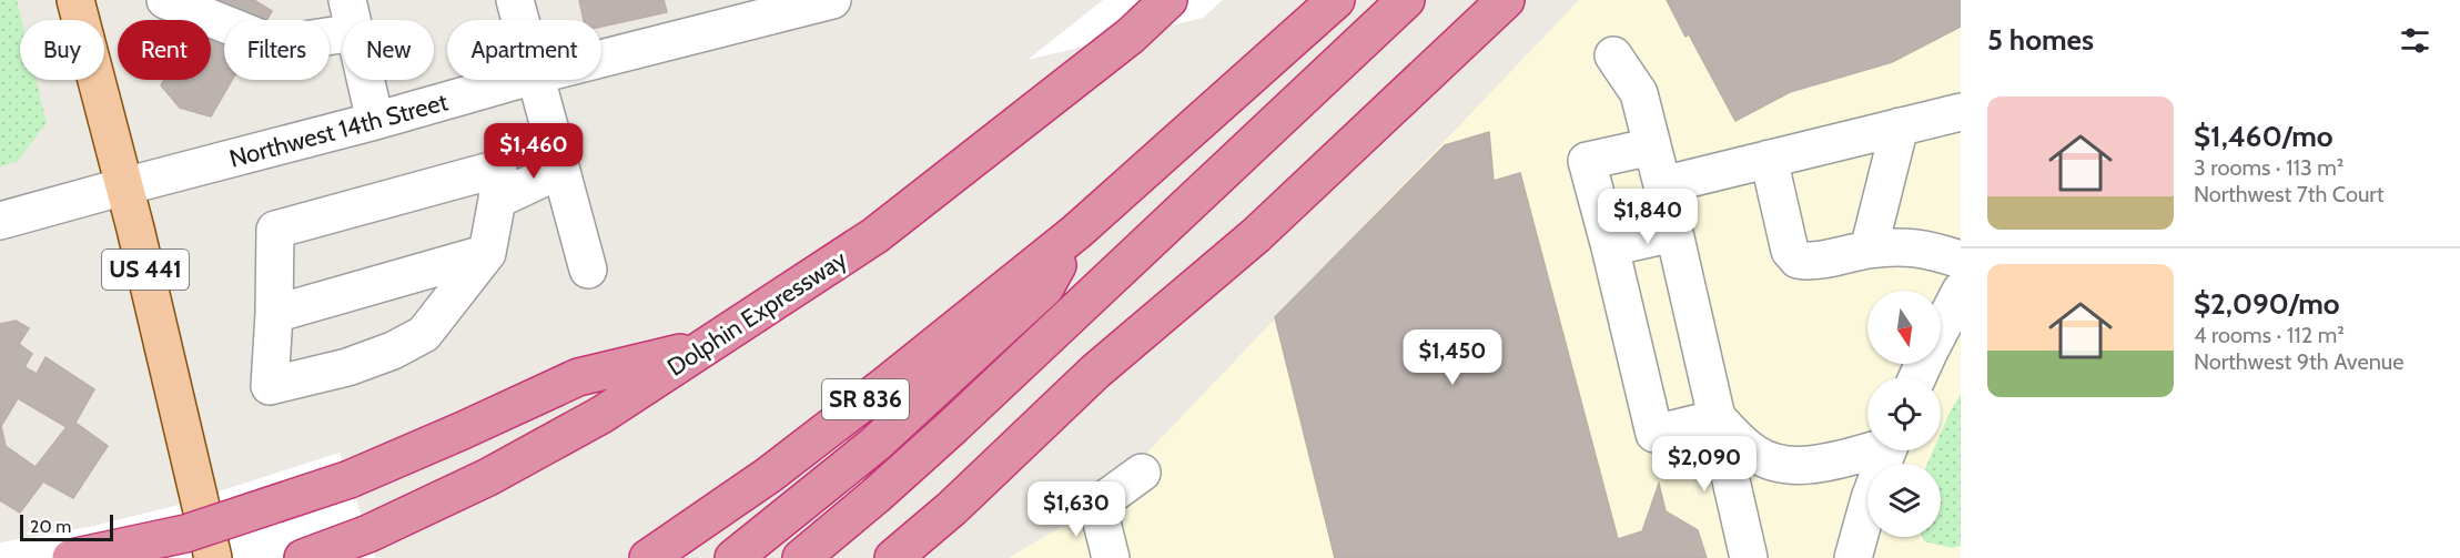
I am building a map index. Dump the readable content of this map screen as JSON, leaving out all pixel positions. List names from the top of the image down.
{
  "streets": {
    "highway": ["Dolphin Expressway", "SR 836"],
    "main road": ["US 441"],
    "street": ["Northwest 14th Street"]
  },
  "crossings": [
    ["Northwest 14th Street", "US 441"]
  ],
  "scale_bar": "20 m",
  "north": "bottom",
  "page": {
    "heading": "5 homes",
    "chip": [
      "Buy",
      "Rent",
      "Filters",
      "New",
      "Apartment"
    ],
    "list": [
      {
        "name": "$1,460/mo",
        "note": "3 rooms · 113 m² · Northwest 7th Court"
      },
      {
        "name": "$2,090/mo",
        "note": "4 rooms · 112 m² · Northwest 9th Avenue"
      }
    ],
    "price": [
      "$1,460",
      "$1,840",
      "$1,450",
      "$2,090",
      "$1,630"
    ],
    "scale": "20 m"
  }
}
